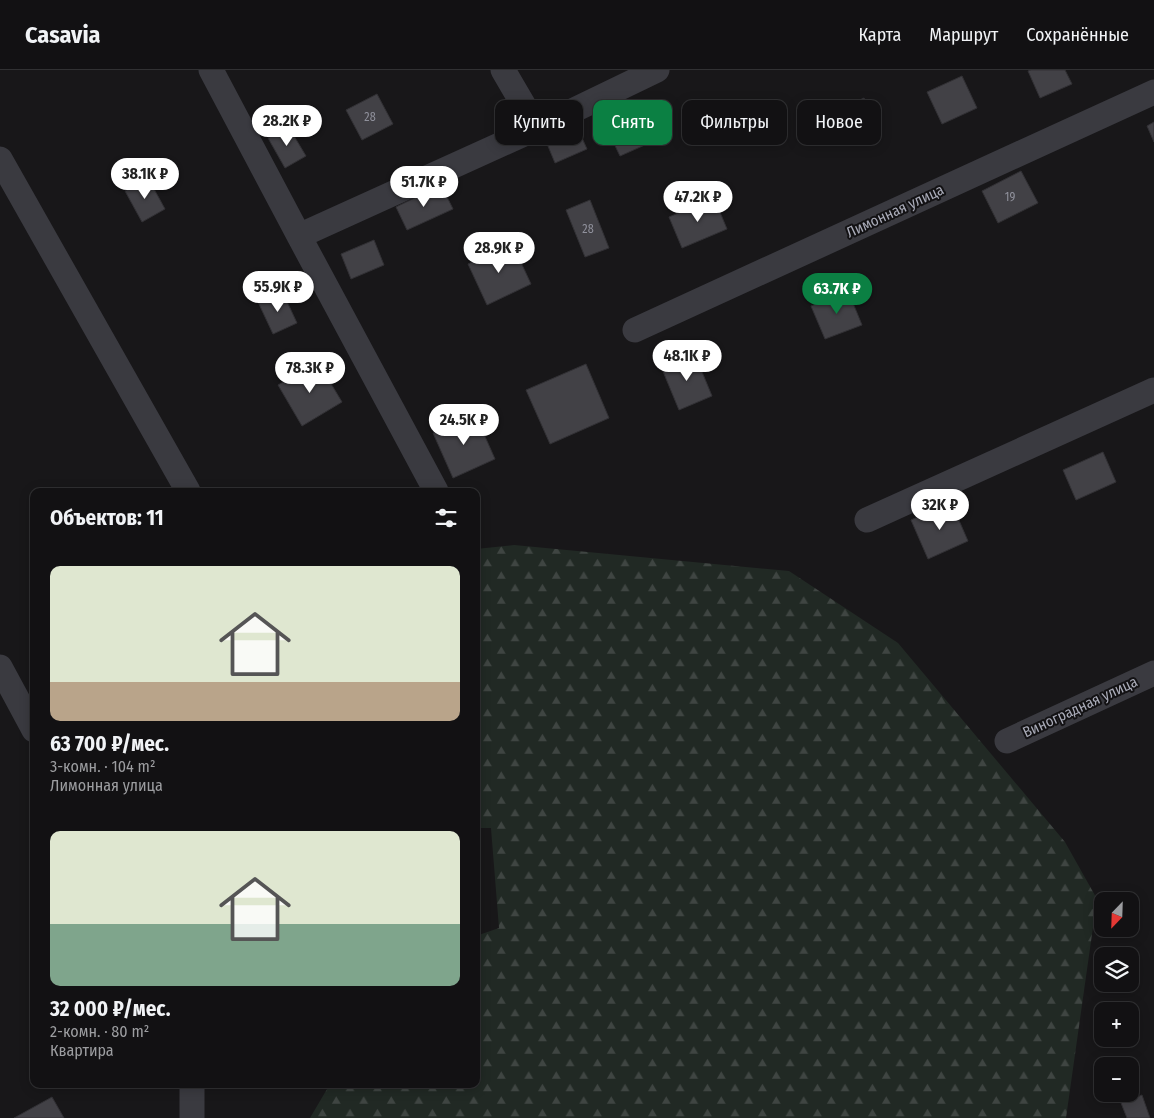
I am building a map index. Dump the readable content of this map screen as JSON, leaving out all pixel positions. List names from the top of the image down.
{
  "streets": {
    "street": ["Лимонная улица", "Виноградная улица"]
  },
  "house_numbers": ["28", "19", "28"],
  "north": "bottom left",
  "page": {
    "header": "Casavia",
    "nav": ["Карта", "Маршрут", "Сохранённые"],
    "chip": [
      "Купить",
      "Снять",
      "Фильтры",
      "Новое"
    ],
    "price": [
      "28.2K ₽",
      "38.1K ₽",
      "51.7K ₽",
      "47.2K ₽",
      "28.9K ₽",
      "55.9K ₽",
      "63.7K ₽",
      "48.1K ₽",
      "78.3K ₽",
      "24.5K ₽",
      "32K ₽"
    ],
    "heading": "Объектов: 11",
    "list": [
      {
        "name": "63 700 ₽/мес.",
        "note": "3-комн. · 104 m² · Лимонная улица"
      },
      {
        "name": "32 000 ₽/мес.",
        "note": "2-комн. · 80 m² · Квартира"
      }
    ],
    "map_buttons": ["+", "−"]
  }
}
